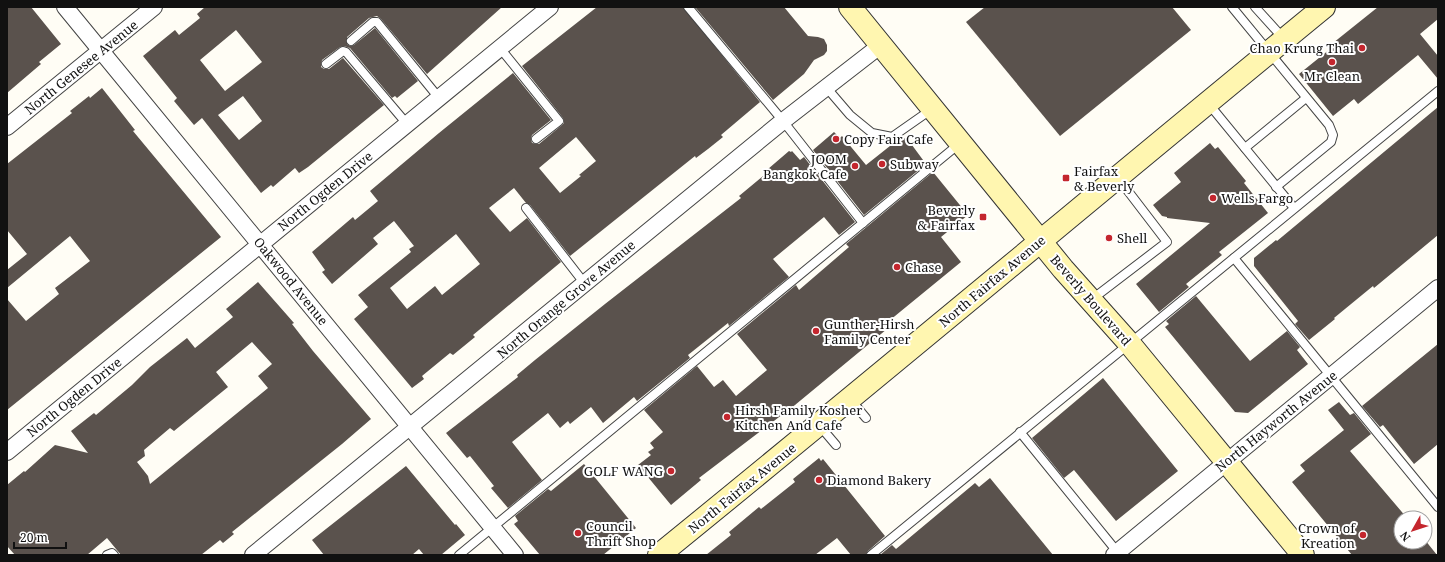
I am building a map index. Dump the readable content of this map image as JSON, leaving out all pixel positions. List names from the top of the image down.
{
  "streets": {
    "main road": ["North Fairfax Avenue", "Beverly Boulevard"],
    "street": [
      "North Genesee Avenue",
      "North Ogden Drive",
      "Oakwood Avenue",
      "North Orange Grove Avenue",
      "North Hayworth Avenue"
    ]
  },
  "crossings": [
    ["North Genesee Avenue", "Oakwood Avenue"],
    ["North Ogden Drive", "Oakwood Avenue"],
    ["Oakwood Avenue", "North Orange Grove Avenue"],
    ["North Fairfax Avenue", "Beverly Boulevard"],
    ["North Orange Grove Avenue", "Beverly Boulevard"],
    ["Beverly Boulevard", "North Hayworth Avenue"]
  ],
  "places": {
    "other": [
      "Chao Krung Thai",
      "Mr Clean",
      "Copy Fair Cafe",
      "Subway",
      "JOOM Bangkok Cafe",
      "Wells Fargo",
      "Shell",
      "Chase",
      "Gunther-Hirsh Family Center",
      "Hirsh Family Kosher Kitchen And Cafe",
      "GOLF WANG",
      "Diamond Bakery",
      "Council Thrift Shop",
      "Crown of Kreation"
    ],
    "transit": ["Fairfax & Beverly", "Beverly & Fairfax"]
  },
  "scale_bar": "20 m",
  "north": "bottom left"
}
